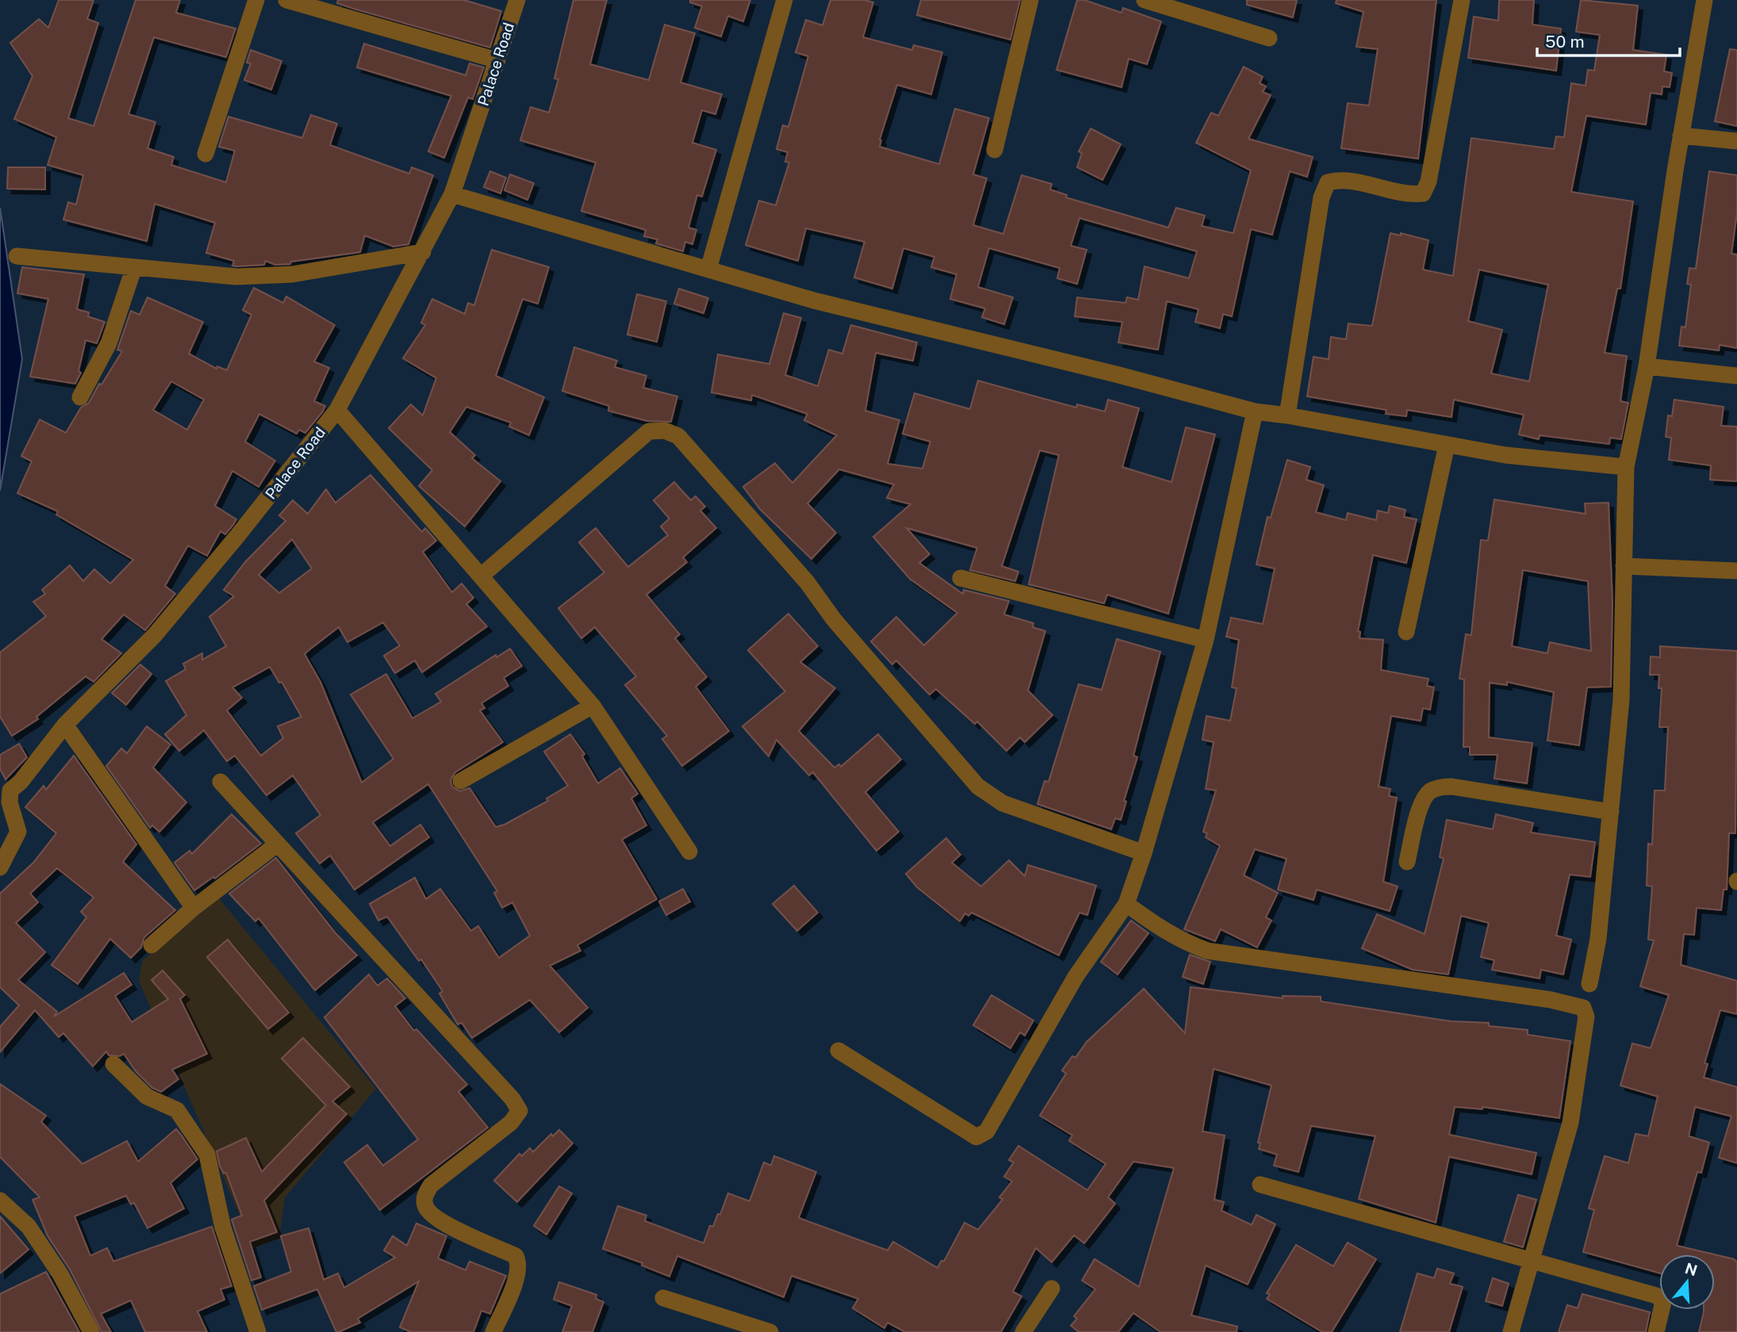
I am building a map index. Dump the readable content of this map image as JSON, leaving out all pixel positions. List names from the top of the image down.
{
  "streets": {
    "street": ["Palace Road"]
  },
  "scale_bar": "50 m",
  "north": "top"
}
